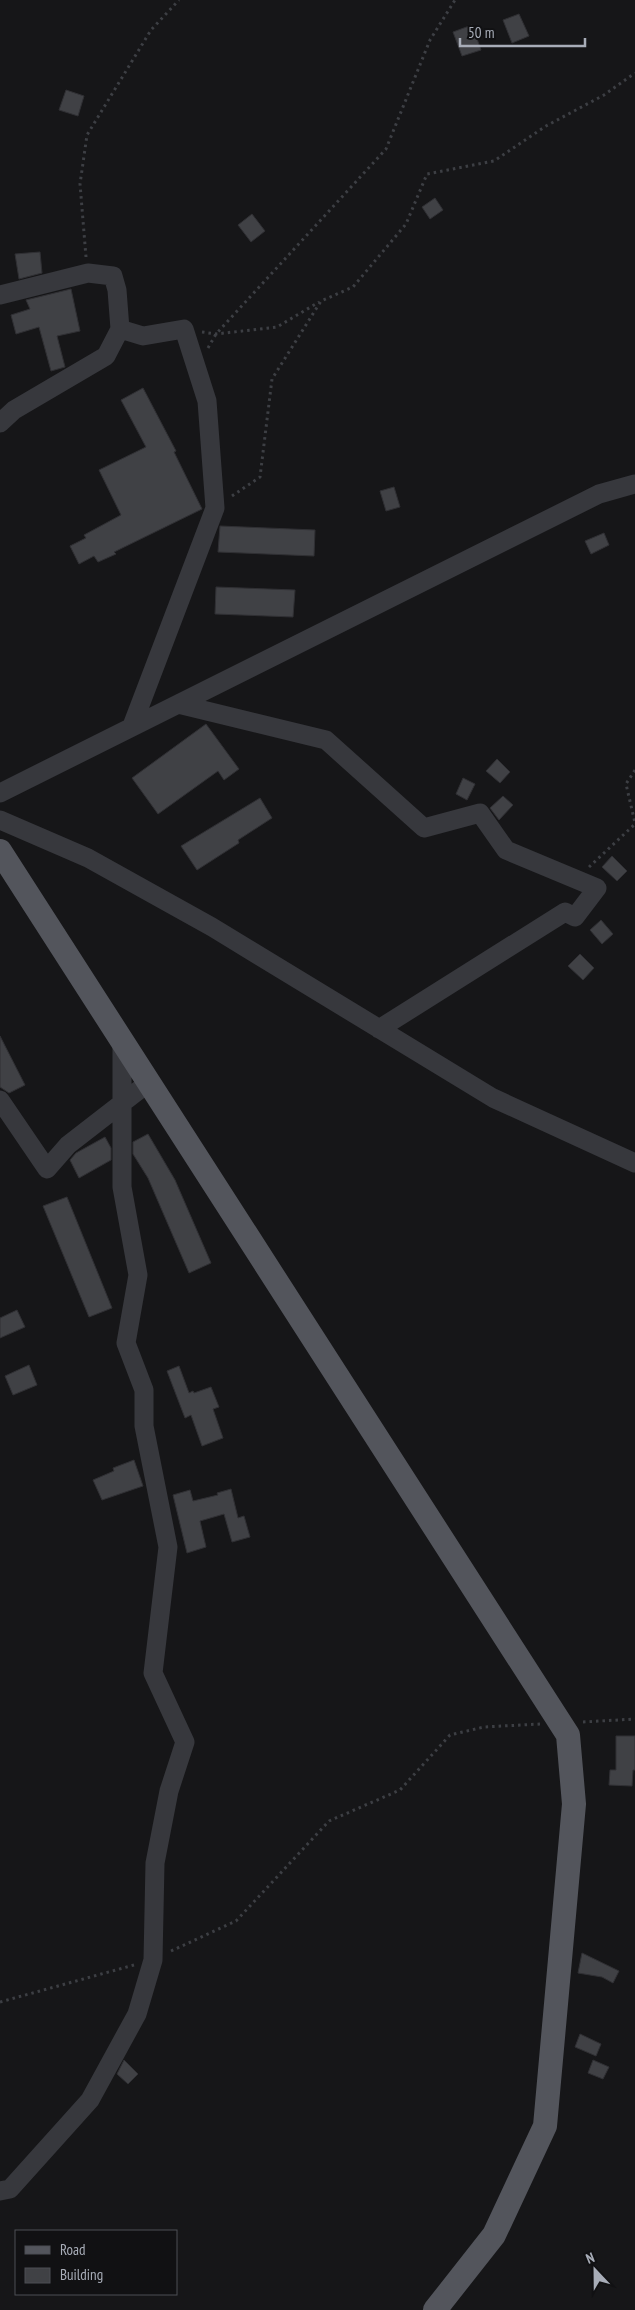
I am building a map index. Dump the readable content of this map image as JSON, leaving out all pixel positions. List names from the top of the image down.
{
  "legend": ["Road", "Building"],
  "scale_bar": "50 m",
  "north": "top"
}
